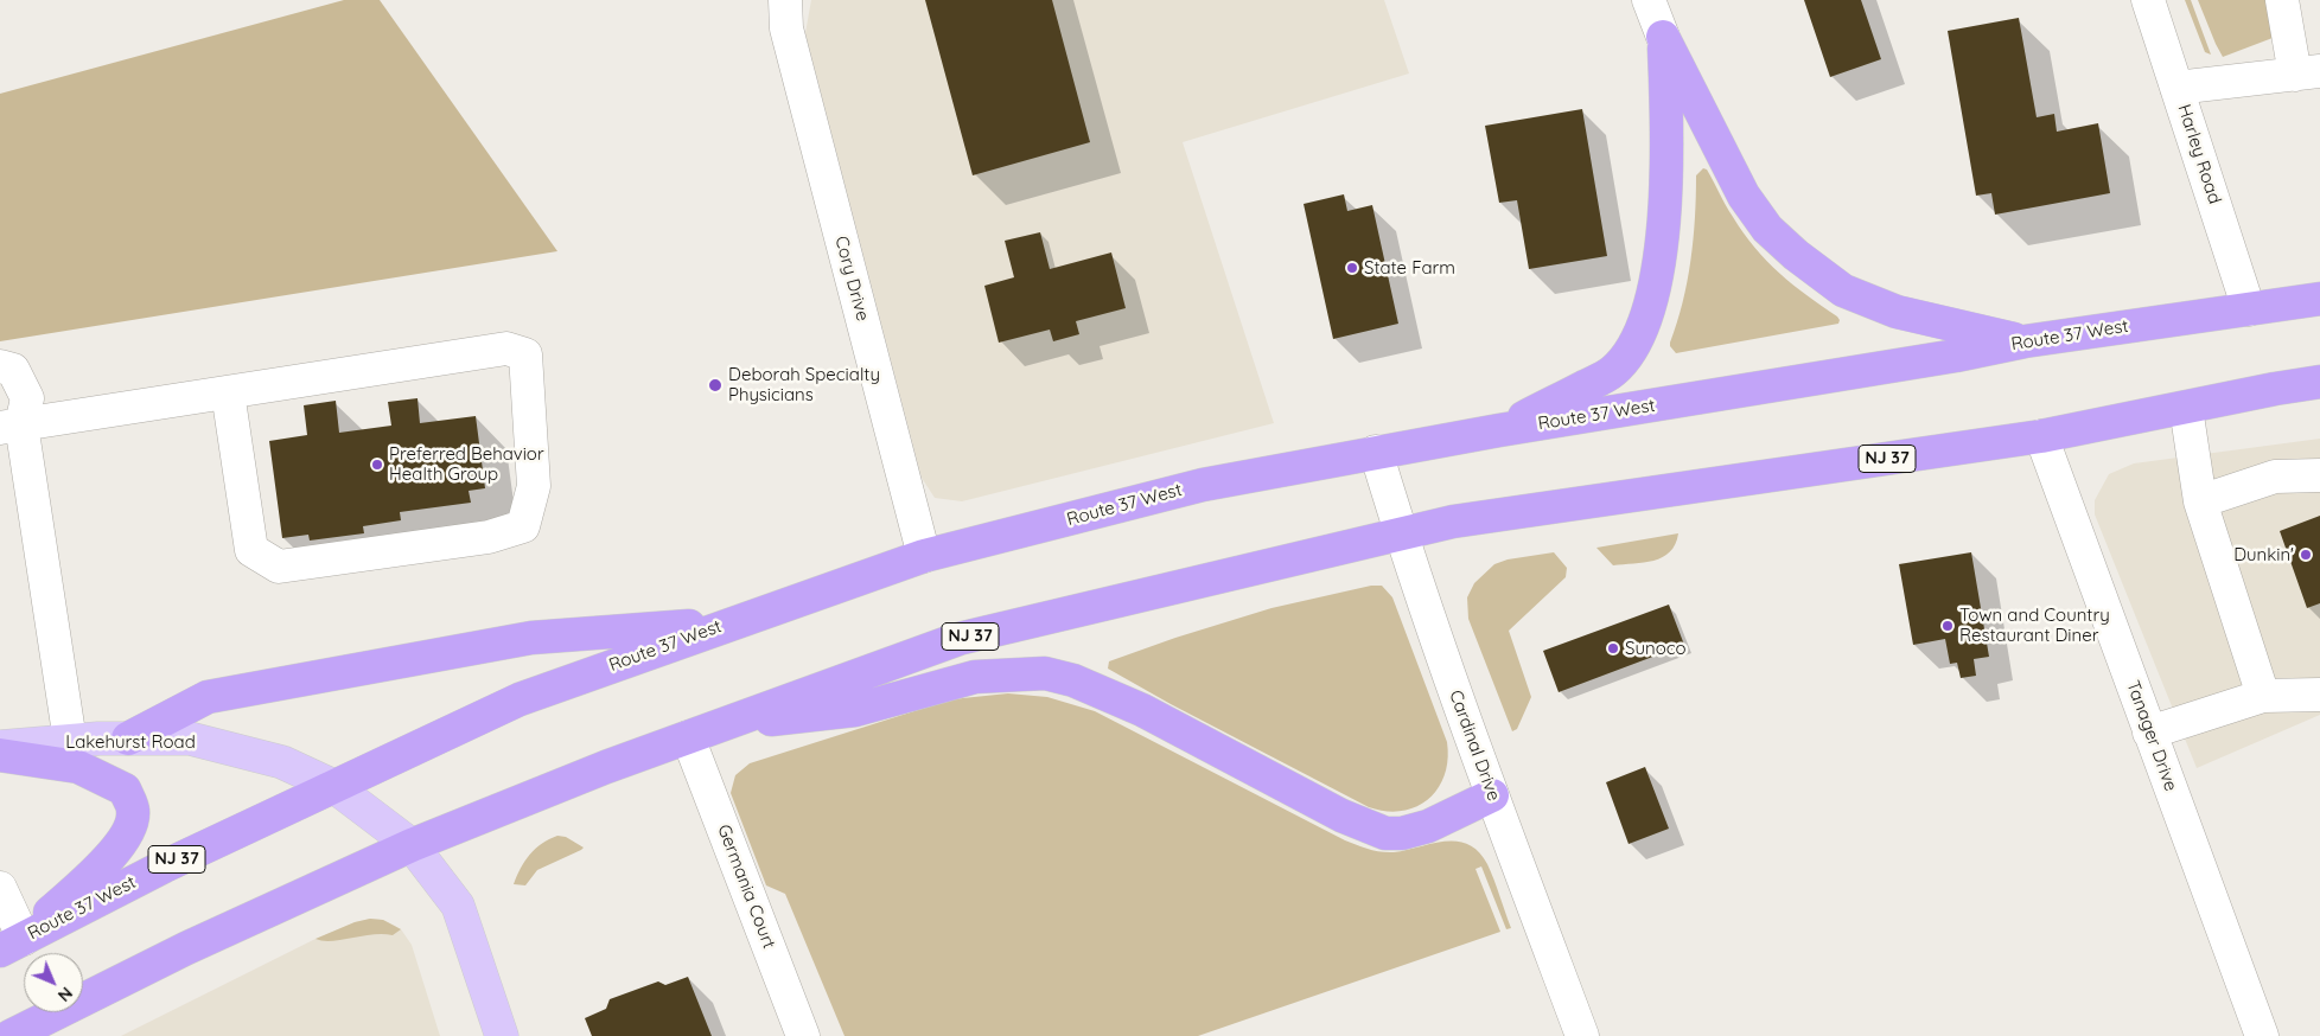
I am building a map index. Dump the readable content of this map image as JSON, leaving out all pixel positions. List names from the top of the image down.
{
  "streets": {
    "highway": ["Route 37 West", "NJ 37"],
    "main road": ["Lakehurst Road"],
    "street": [
      "Harley Road",
      "Cory Drive",
      "Tanager Drive",
      "Cardinal Drive",
      "Germania Court"
    ]
  },
  "crossings": [
    ["Harley Road", "Route 37 West"],
    ["Cory Drive", "Route 37 West"],
    ["Route 37 West", "Lakehurst Road"],
    ["Route 37 West", "Cardinal Drive"],
    ["NJ 37", "Tanager Drive"],
    ["NJ 37", "Lakehurst Road"],
    ["NJ 37", "Cardinal Drive"],
    ["NJ 37", "Germania Court"]
  ],
  "places": [
    "State Farm",
    "Deborah Specialty Physicians",
    "Preferred Behavior Health Group",
    "Dunkin'",
    "Town and Country Restaurant Diner",
    "Sunoco"
  ],
  "north": "bottom right"
}
